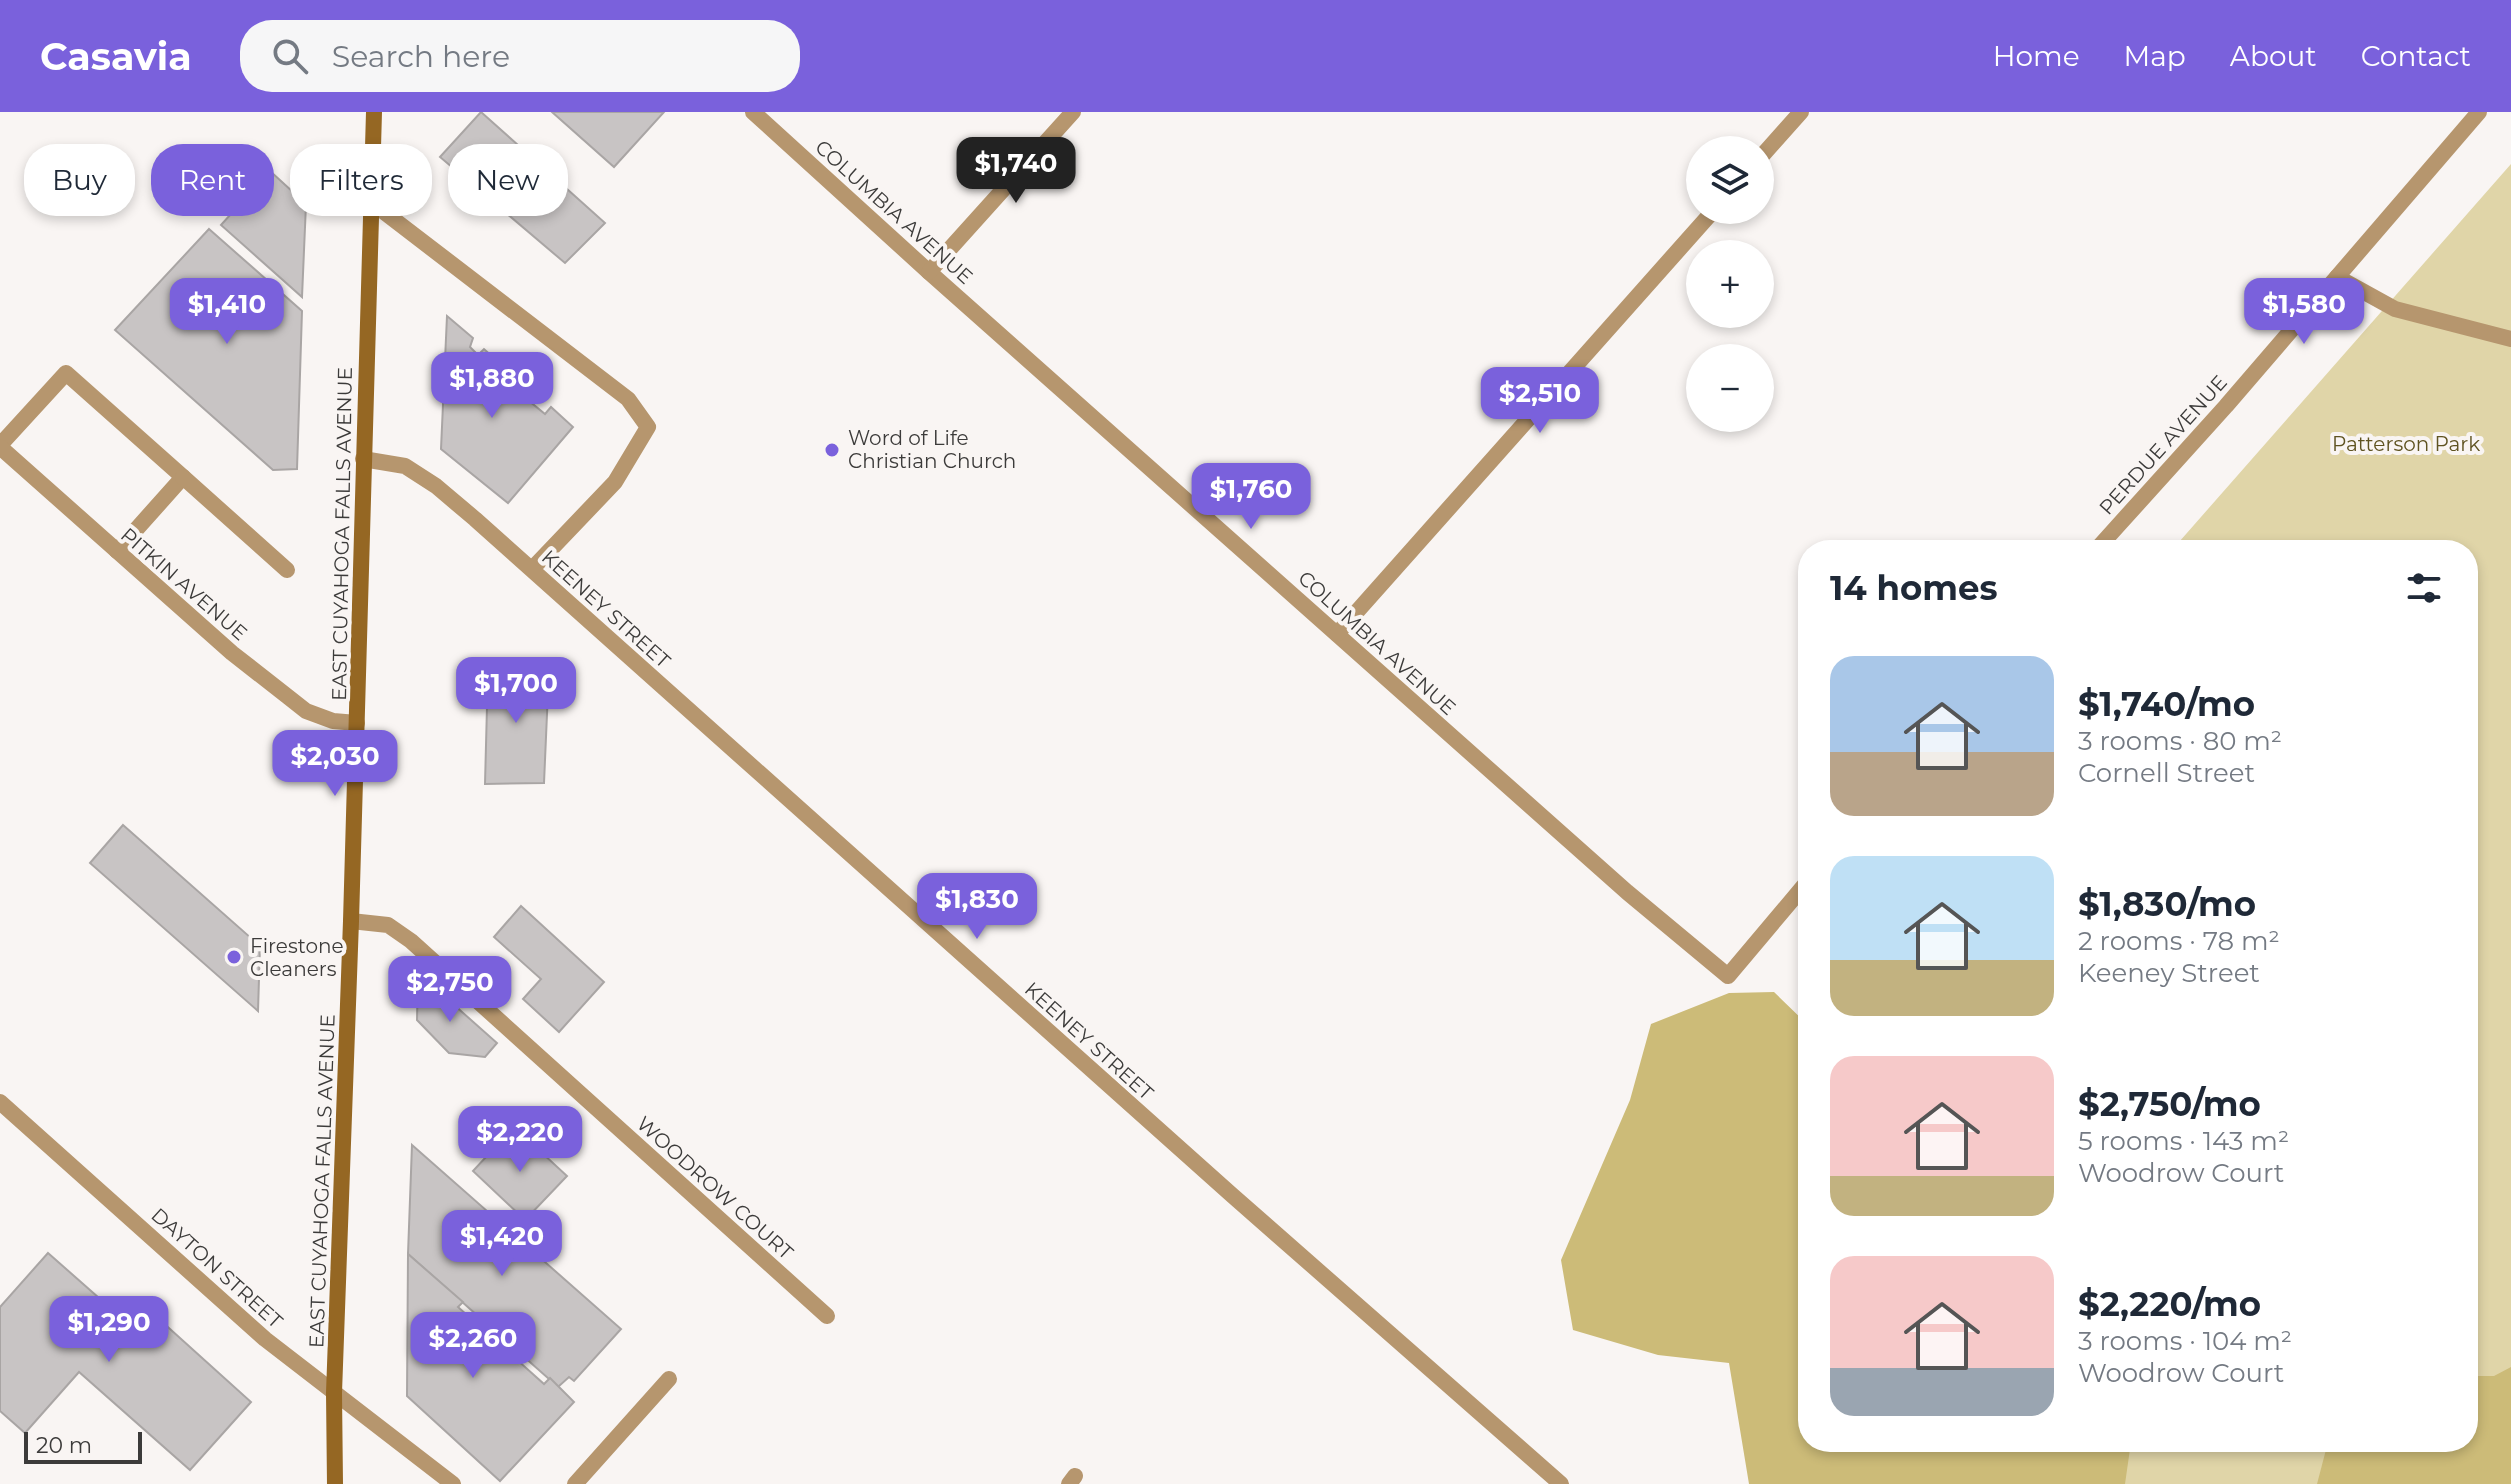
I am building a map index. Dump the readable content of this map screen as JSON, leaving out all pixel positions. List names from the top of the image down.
{
  "streets": {
    "street": [
      "COLUMBIA AVENUE",
      "PERDUE AVENUE",
      "EAST CUYAHOGA FALLS AVENUE",
      "PITKIN AVENUE",
      "KEENEY STREET",
      "WOODROW COURT",
      "DAYTON STREET"
    ]
  },
  "crossings": [
    ["EAST CUYAHOGA FALLS AVENUE", "PITKIN AVENUE"],
    ["EAST CUYAHOGA FALLS AVENUE", "KEENEY STREET"],
    ["EAST CUYAHOGA FALLS AVENUE", "WOODROW COURT"],
    ["EAST CUYAHOGA FALLS AVENUE", "DAYTON STREET"]
  ],
  "parks": ["Patterson Park"],
  "places": ["Word of Life Christian Church", "Firestone Cleaners"],
  "scale_bar": "20 m",
  "page": {
    "header": "Casavia",
    "search": "Search here",
    "nav": [
      "Home",
      "Map",
      "About",
      "Contact"
    ],
    "map_buttons": ["+", "−"],
    "price": [
      "$1,740",
      "$1,410",
      "$1,580",
      "$1,880",
      "$2,510",
      "$1,760",
      "$1,700",
      "$2,030",
      "$1,830",
      "$2,750",
      "$2,220",
      "$1,420",
      "$1,290",
      "$2,260"
    ],
    "chip": [
      "Buy",
      "Rent",
      "Filters",
      "New"
    ],
    "heading": "14 homes",
    "list": [
      {
        "name": "$1,740/mo",
        "note": "3 rooms · 80 m² · Cornell Street"
      },
      {
        "name": "$1,830/mo",
        "note": "2 rooms · 78 m² · Keeney Street"
      },
      {
        "name": "$2,750/mo",
        "note": "5 rooms · 143 m² · Woodrow Court"
      },
      {
        "name": "$2,220/mo",
        "note": "3 rooms · 104 m² · Woodrow Court"
      }
    ],
    "scale": "20 m"
  }
}
